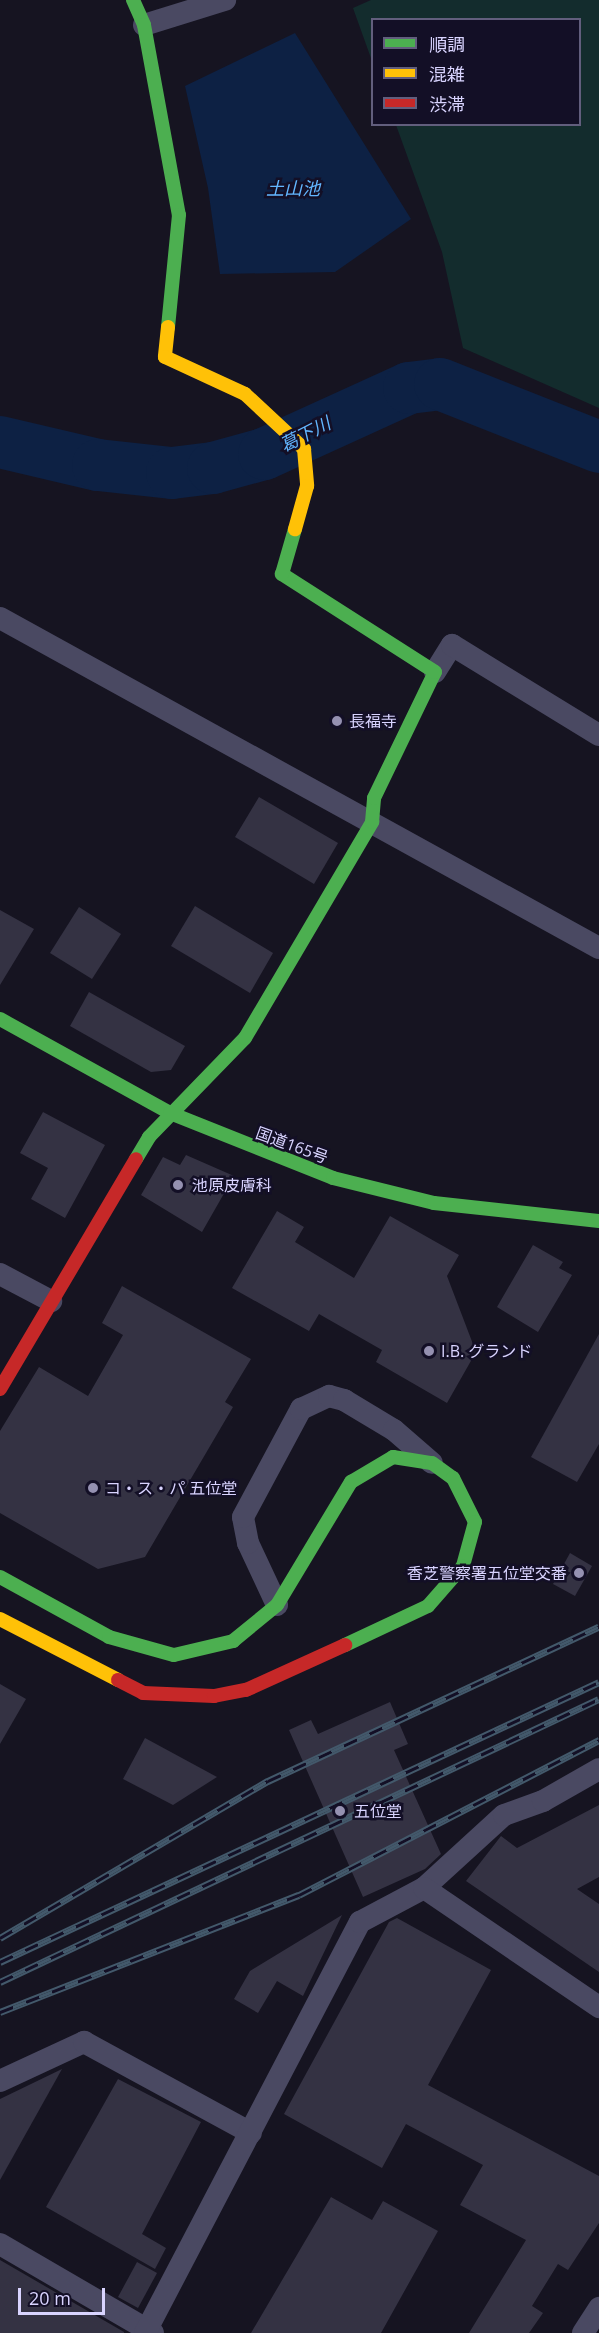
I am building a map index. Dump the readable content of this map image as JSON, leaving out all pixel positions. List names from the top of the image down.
{
  "streets": {
    "main road": ["国道165号"]
  },
  "water": ["土山池", "葛下川"],
  "places": [
    "長福寺",
    "池原皮膚科",
    "I.B. グランド",
    "コ・ス・パ 五位堂",
    "香芝警察署五位堂交番",
    "五位堂"
  ],
  "legend": ["順調", "混雑", "渋滞"],
  "scale_bar": "20 m"
}
